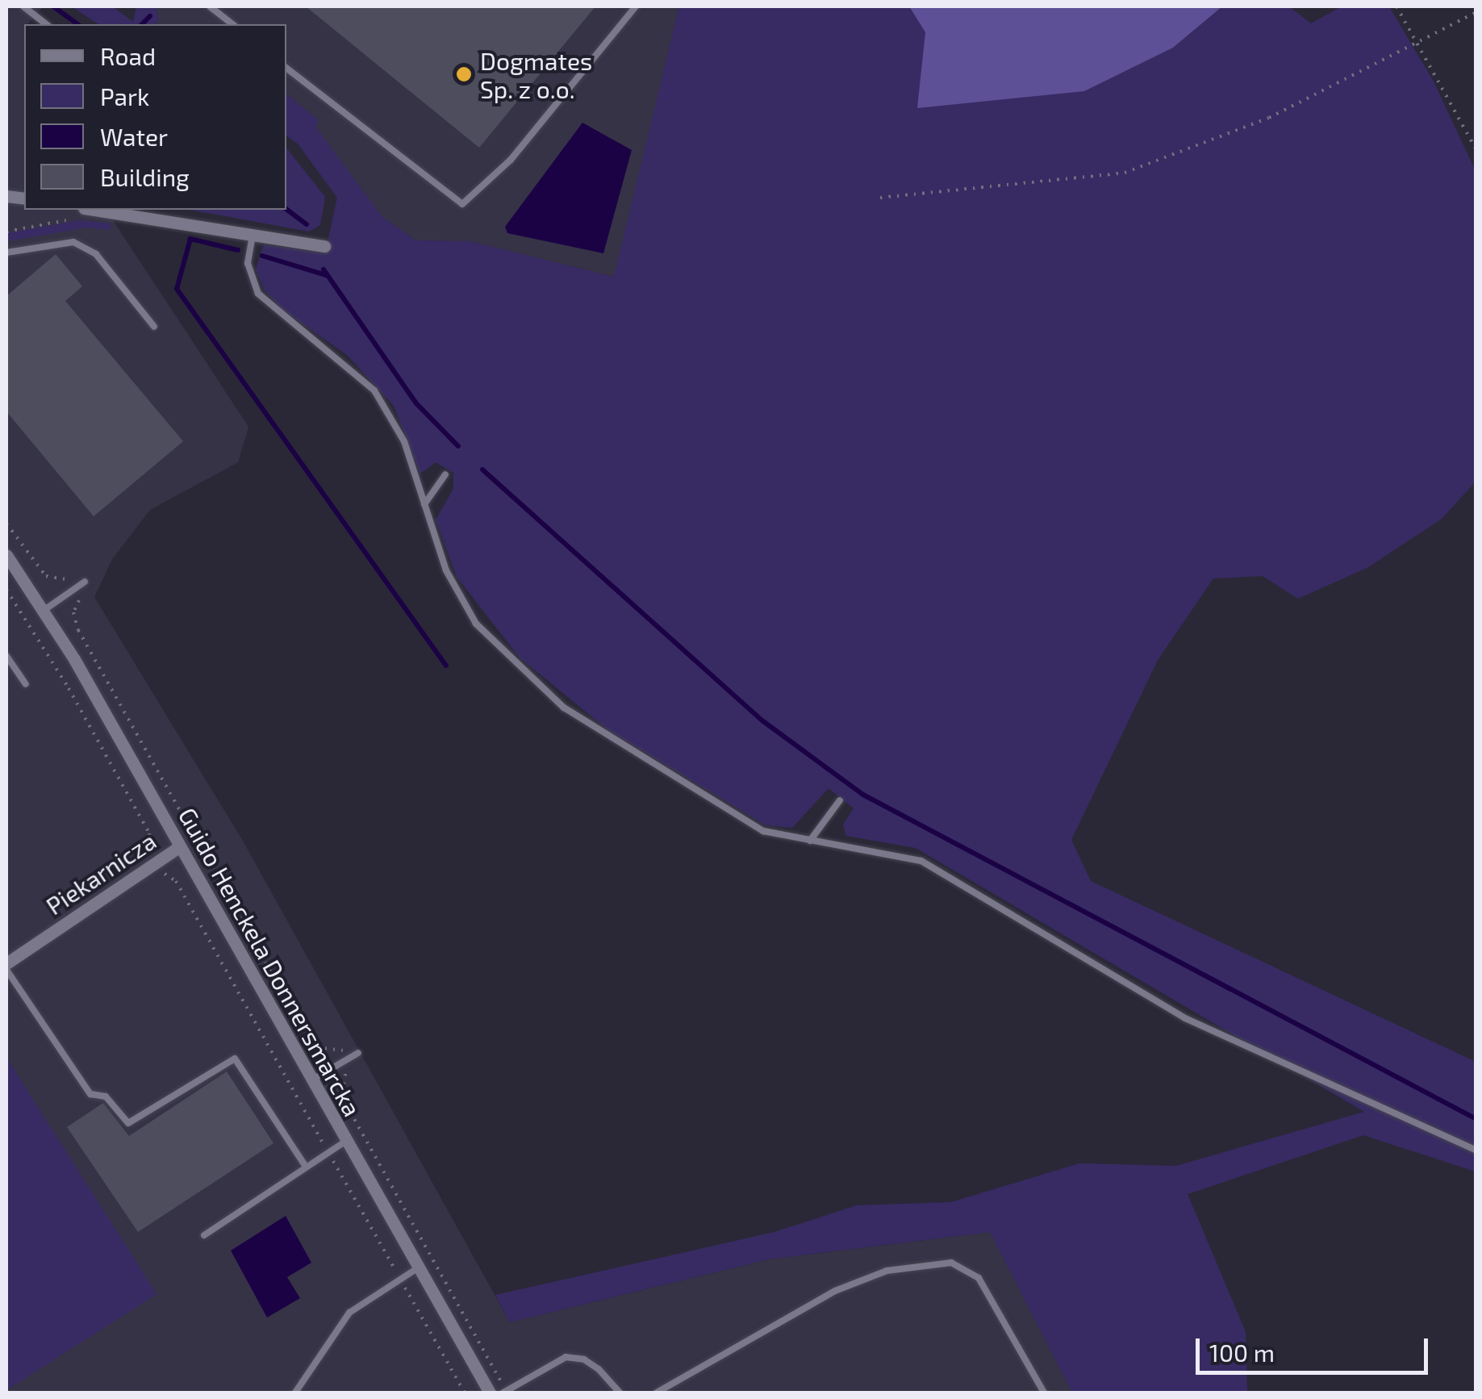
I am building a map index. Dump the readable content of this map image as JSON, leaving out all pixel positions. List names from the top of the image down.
{
  "streets": {
    "street": ["Piekarnicza", "Guido Henckela Donnersmarcka"]
  },
  "crossings": [
    ["Piekarnicza", "Guido Henckela Donnersmarcka"]
  ],
  "places": ["Dogmates Sp. z o.o."],
  "legend": [
    "Road",
    "Park",
    "Water",
    "Building"
  ],
  "scale_bar": "100 m"
}
